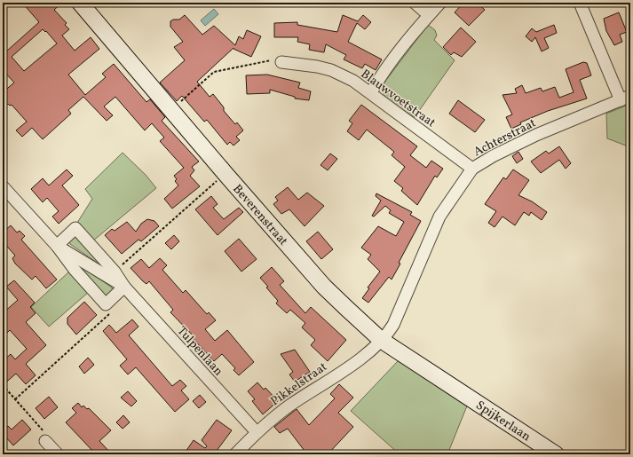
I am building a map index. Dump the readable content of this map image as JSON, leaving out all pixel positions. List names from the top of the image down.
{
  "streets": {
    "street": [
      "Blauwvoetstraat",
      "Achterstraat",
      "Beverenstraat",
      "Tulpenlaan",
      "Pikkelstraat",
      "Spijkerlaan"
    ]
  },
  "crossings": [
    ["Blauwvoetstraat", "Achterstraat"],
    ["Achterstraat", "Beverenstraat"],
    ["Achterstraat", "Pikkelstraat"],
    ["Beverenstraat", "Pikkelstraat"],
    ["Beverenstraat", "Spijkerlaan"],
    ["Tulpenlaan", "Pikkelstraat"]
  ]
}
